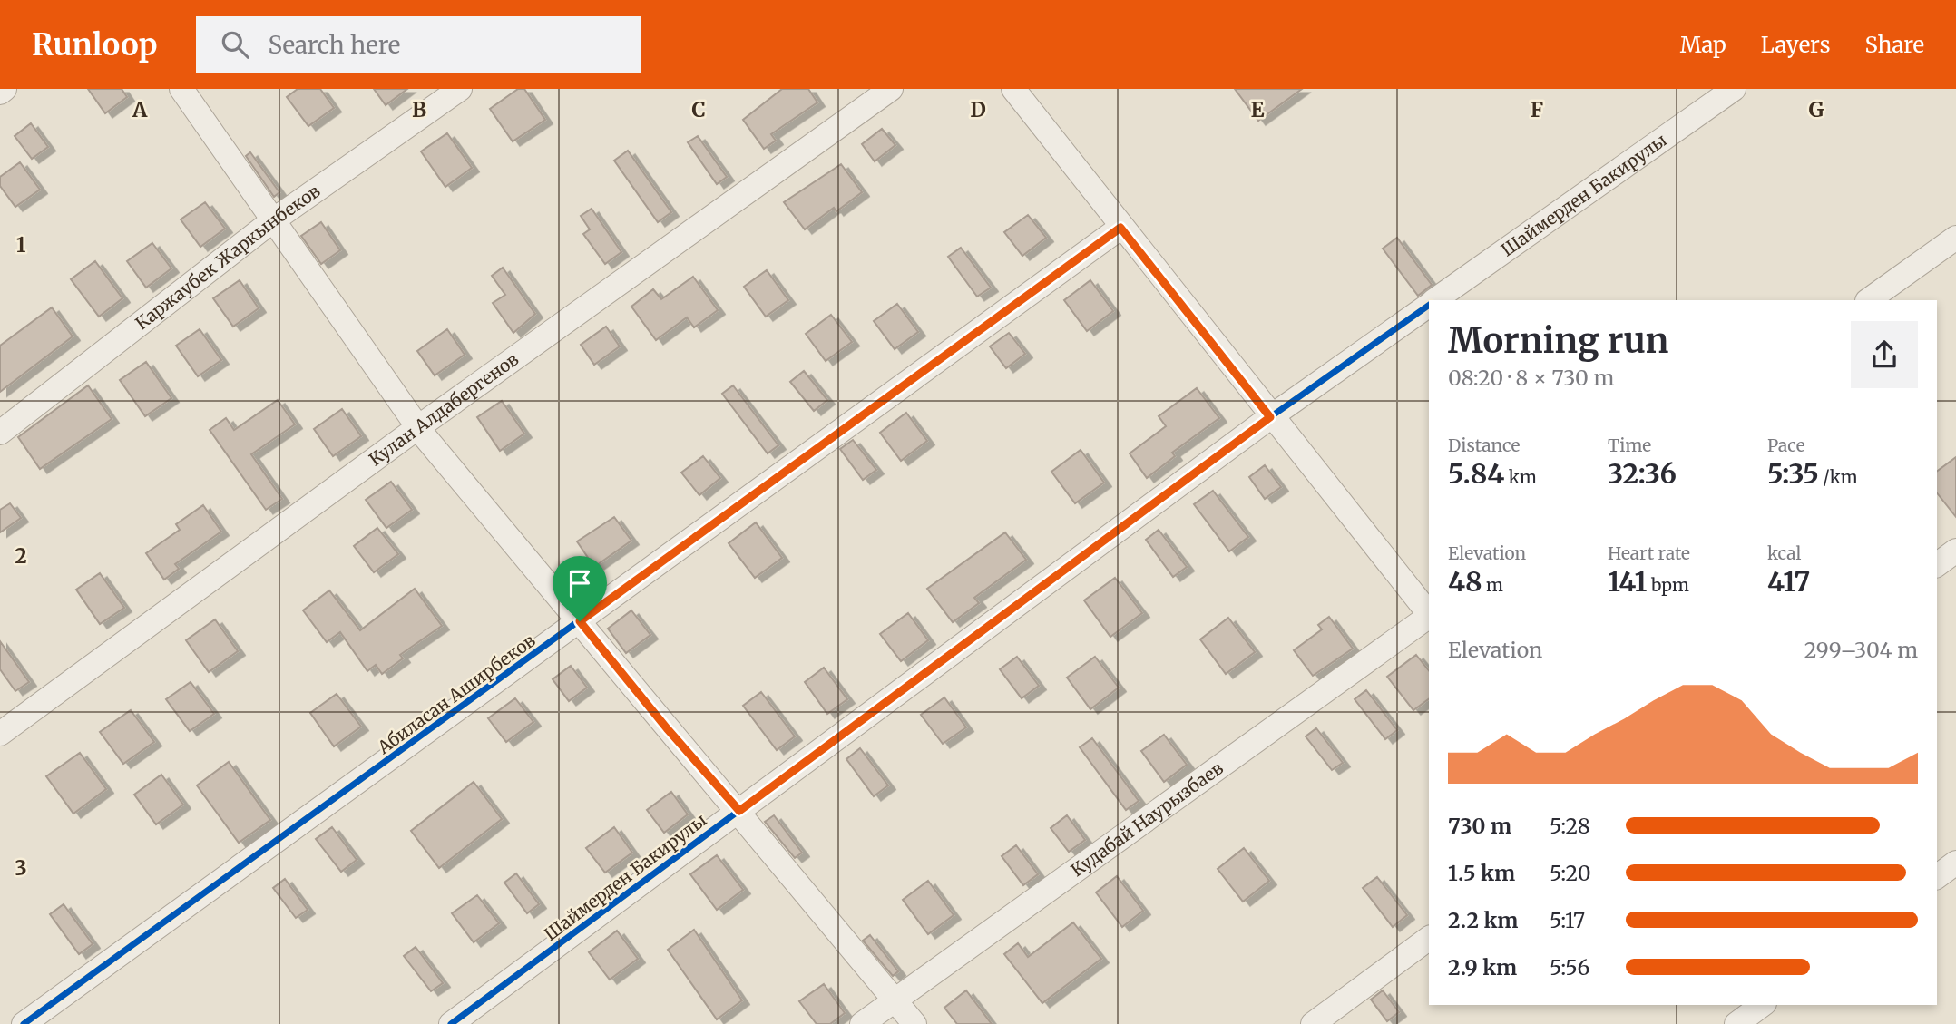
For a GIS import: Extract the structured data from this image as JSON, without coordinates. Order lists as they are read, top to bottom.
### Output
{
  "streets": {
    "street": [
      "Шаймерден Бакирулы",
      "Каржаубек Жаркынбеков",
      "Кулан Алдабергенов",
      "Абиласан Аширбеков",
      "Кудабай Наурызбаев"
    ]
  },
  "page": {
    "header": "Runloop",
    "search": "Search here",
    "nav": ["Map", "Layers", "Share"],
    "heading": ["Morning run", "08:20 · 8 × 730 m"],
    "stats": [
      ["Distance", "5.84 km"],
      ["Time", "32:36"],
      ["Pace", "5:35 /km"],
      ["Elevation", "48 m"],
      ["Heart rate", "141 bpm"],
      ["kcal", "417"]
    ],
    "chart": ["Elevation", "299–304 m"],
    "list": [
      {
        "name": "730 m",
        "note": "5:28"
      },
      {
        "name": "1.5 km",
        "note": "5:20"
      },
      {
        "name": "2.2 km",
        "note": "5:17"
      },
      {
        "name": "2.9 km",
        "note": "5:56"
      }
    ]
  },
  "grid": {
    "columns": [
      "A",
      "B",
      "C",
      "D",
      "E",
      "F",
      "G"
    ],
    "rows": ["1", "2", "3"]
  }
}
